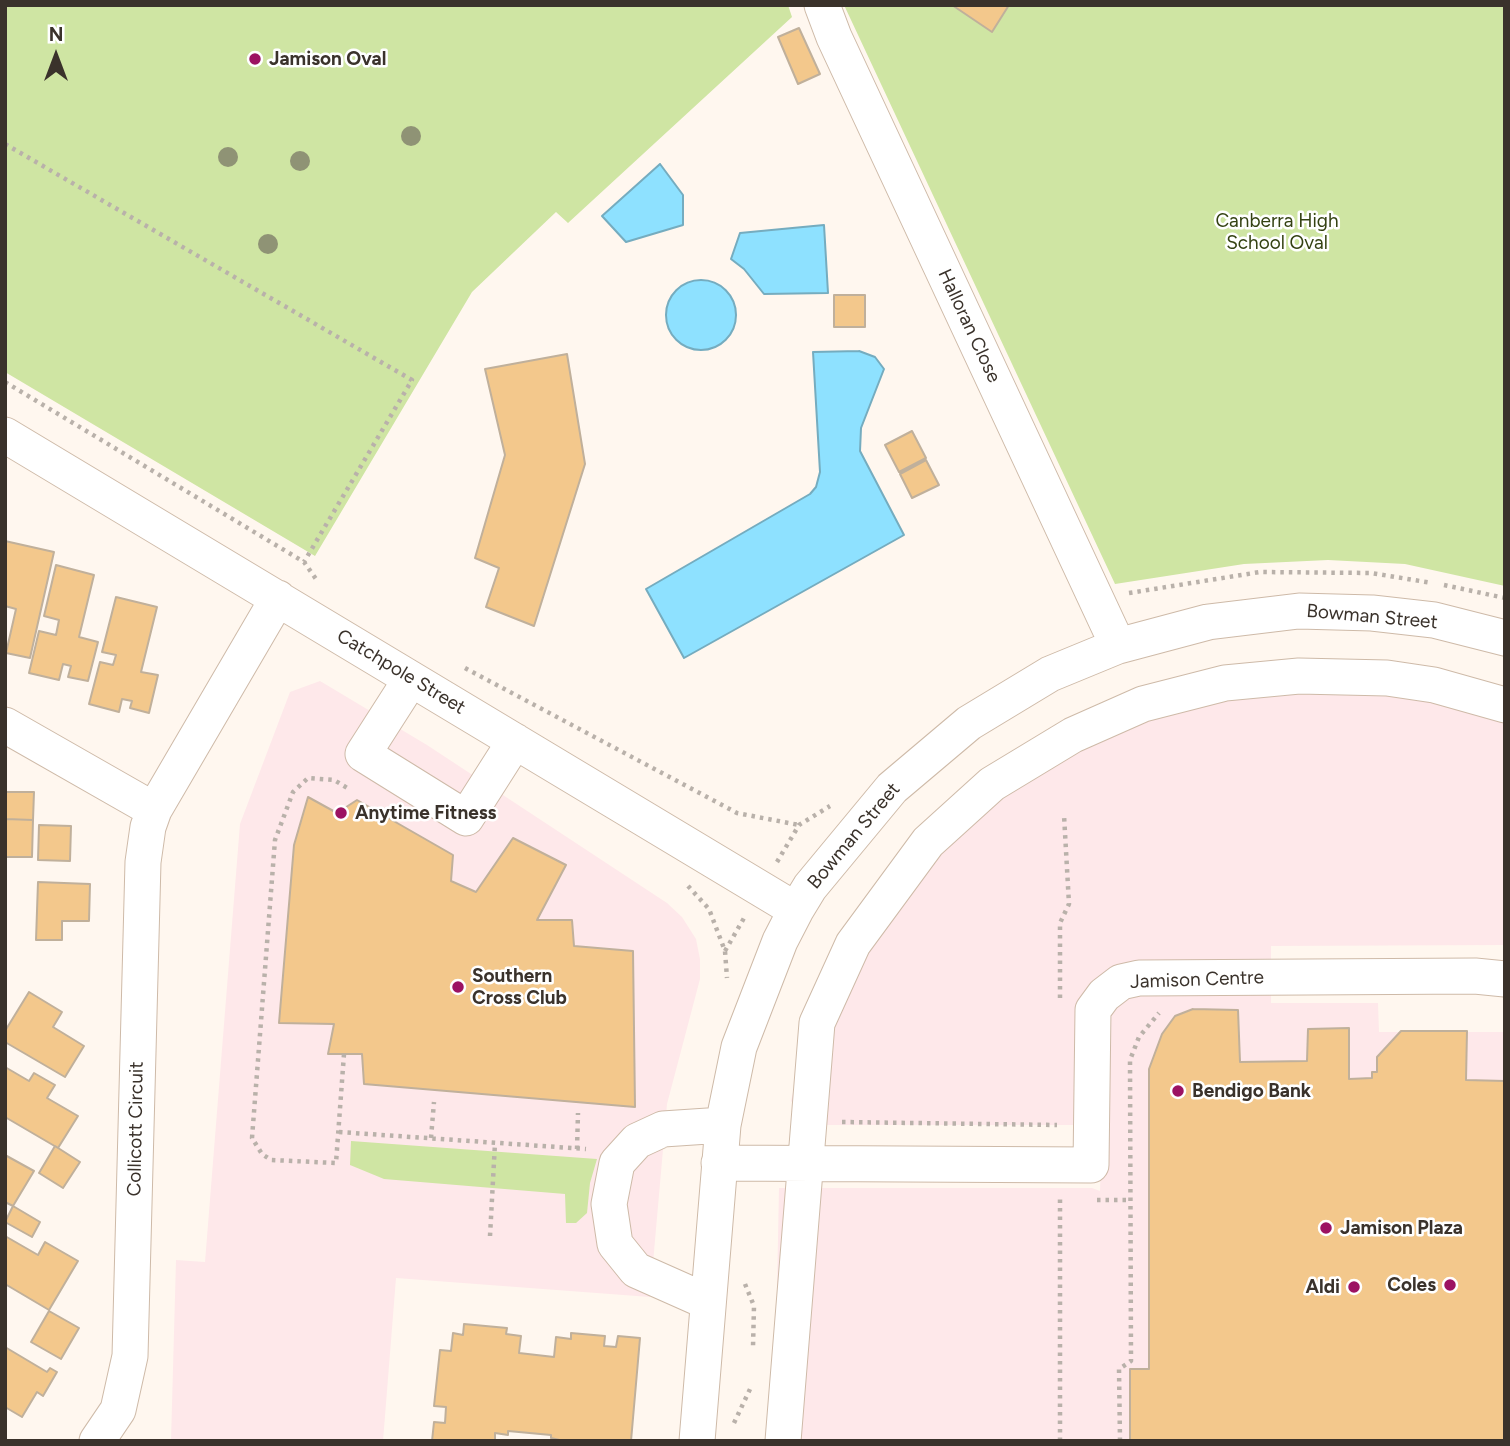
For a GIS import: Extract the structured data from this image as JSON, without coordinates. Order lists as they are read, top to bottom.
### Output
{
  "streets": {
    "street": [
      "Halloran Close",
      "Bowman Street",
      "Catchpole Street",
      "Jamison Centre",
      "Collicott Circuit"
    ]
  },
  "crossings": [
    ["Halloran Close", "Bowman Street"],
    ["Bowman Street", "Catchpole Street"],
    ["Bowman Street", "Jamison Centre"],
    ["Catchpole Street", "Collicott Circuit"]
  ],
  "parks": ["Canberra High School Oval"],
  "places": [
    "Jamison Oval",
    "Anytime Fitness",
    "Southern Cross Club",
    "Bendigo Bank",
    "Jamison Plaza",
    "Coles",
    "Aldi"
  ],
  "north": "top"
}
